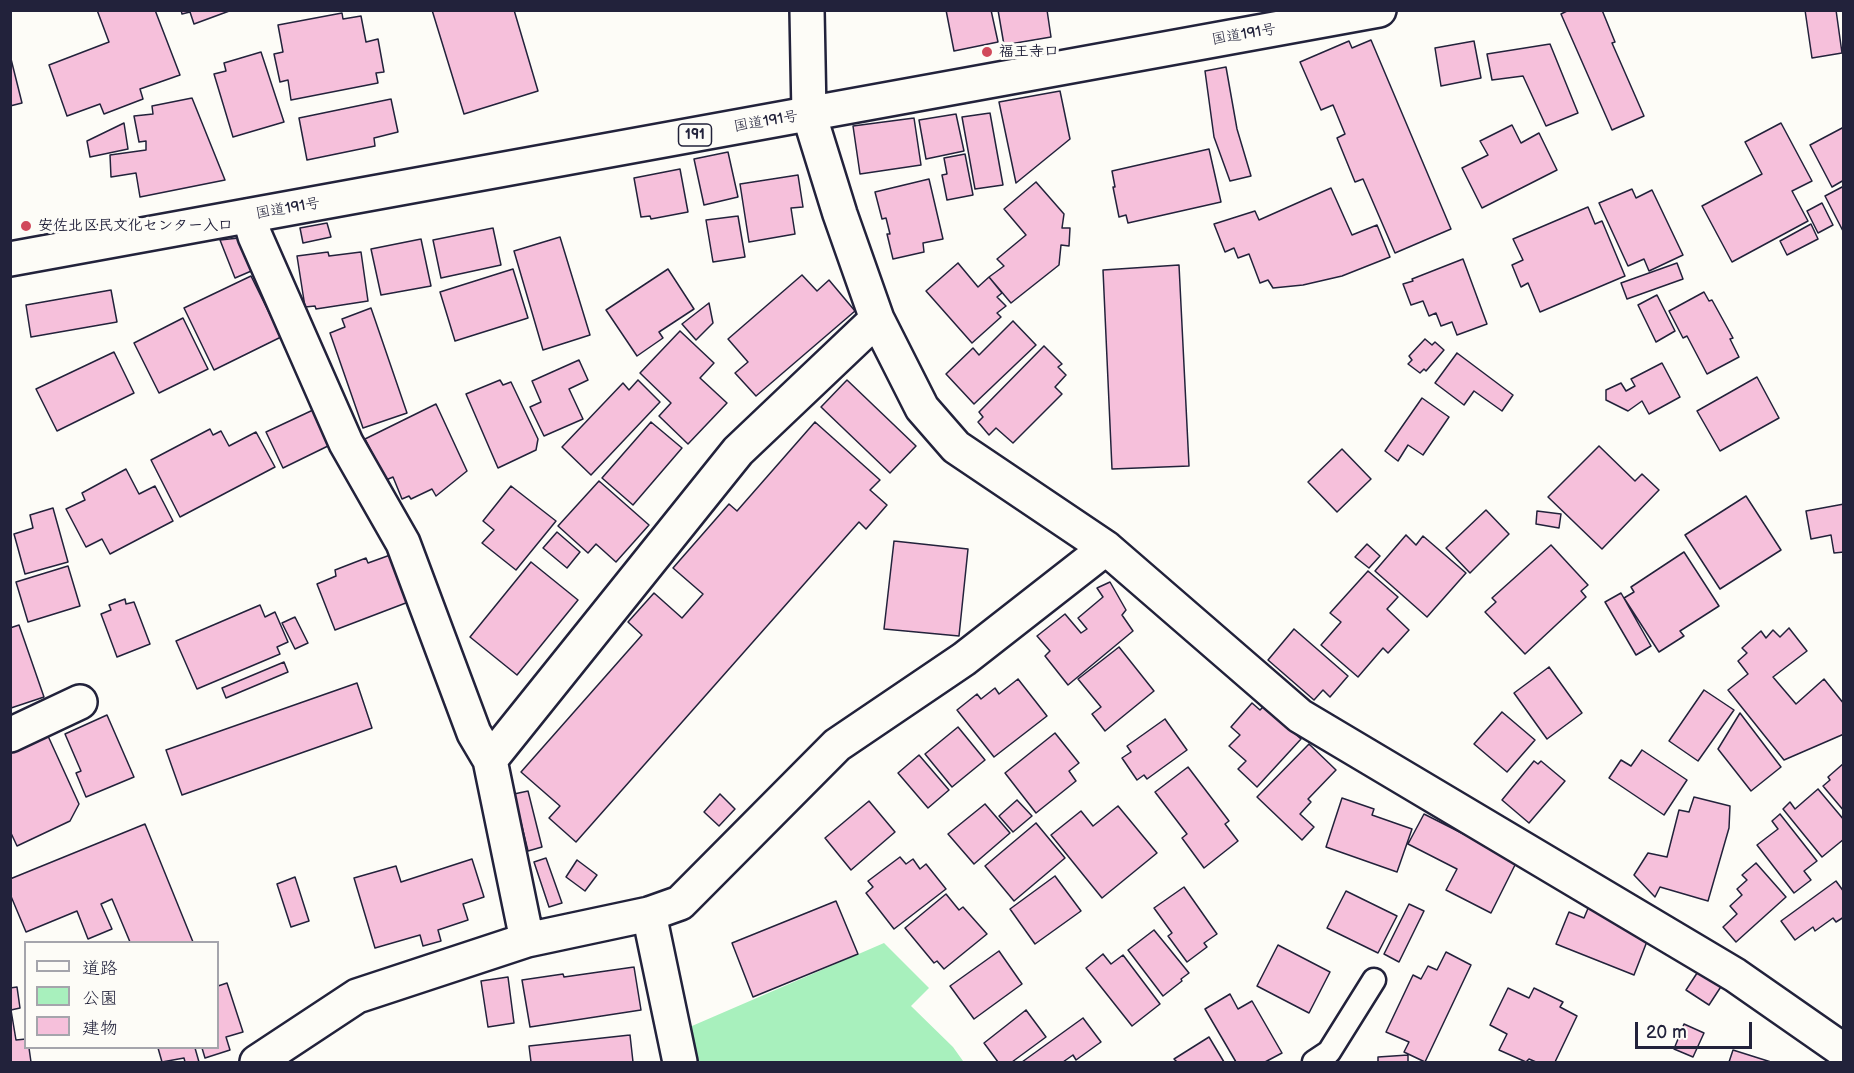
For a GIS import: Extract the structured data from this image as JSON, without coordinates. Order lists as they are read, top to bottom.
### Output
{
  "streets": {
    "main road": ["国道191号", "191"]
  },
  "places": ["福王寺口", "安佐北区民文化センター入口"],
  "legend": ["道路", "公園", "建物"],
  "scale_bar": "20 m"
}
